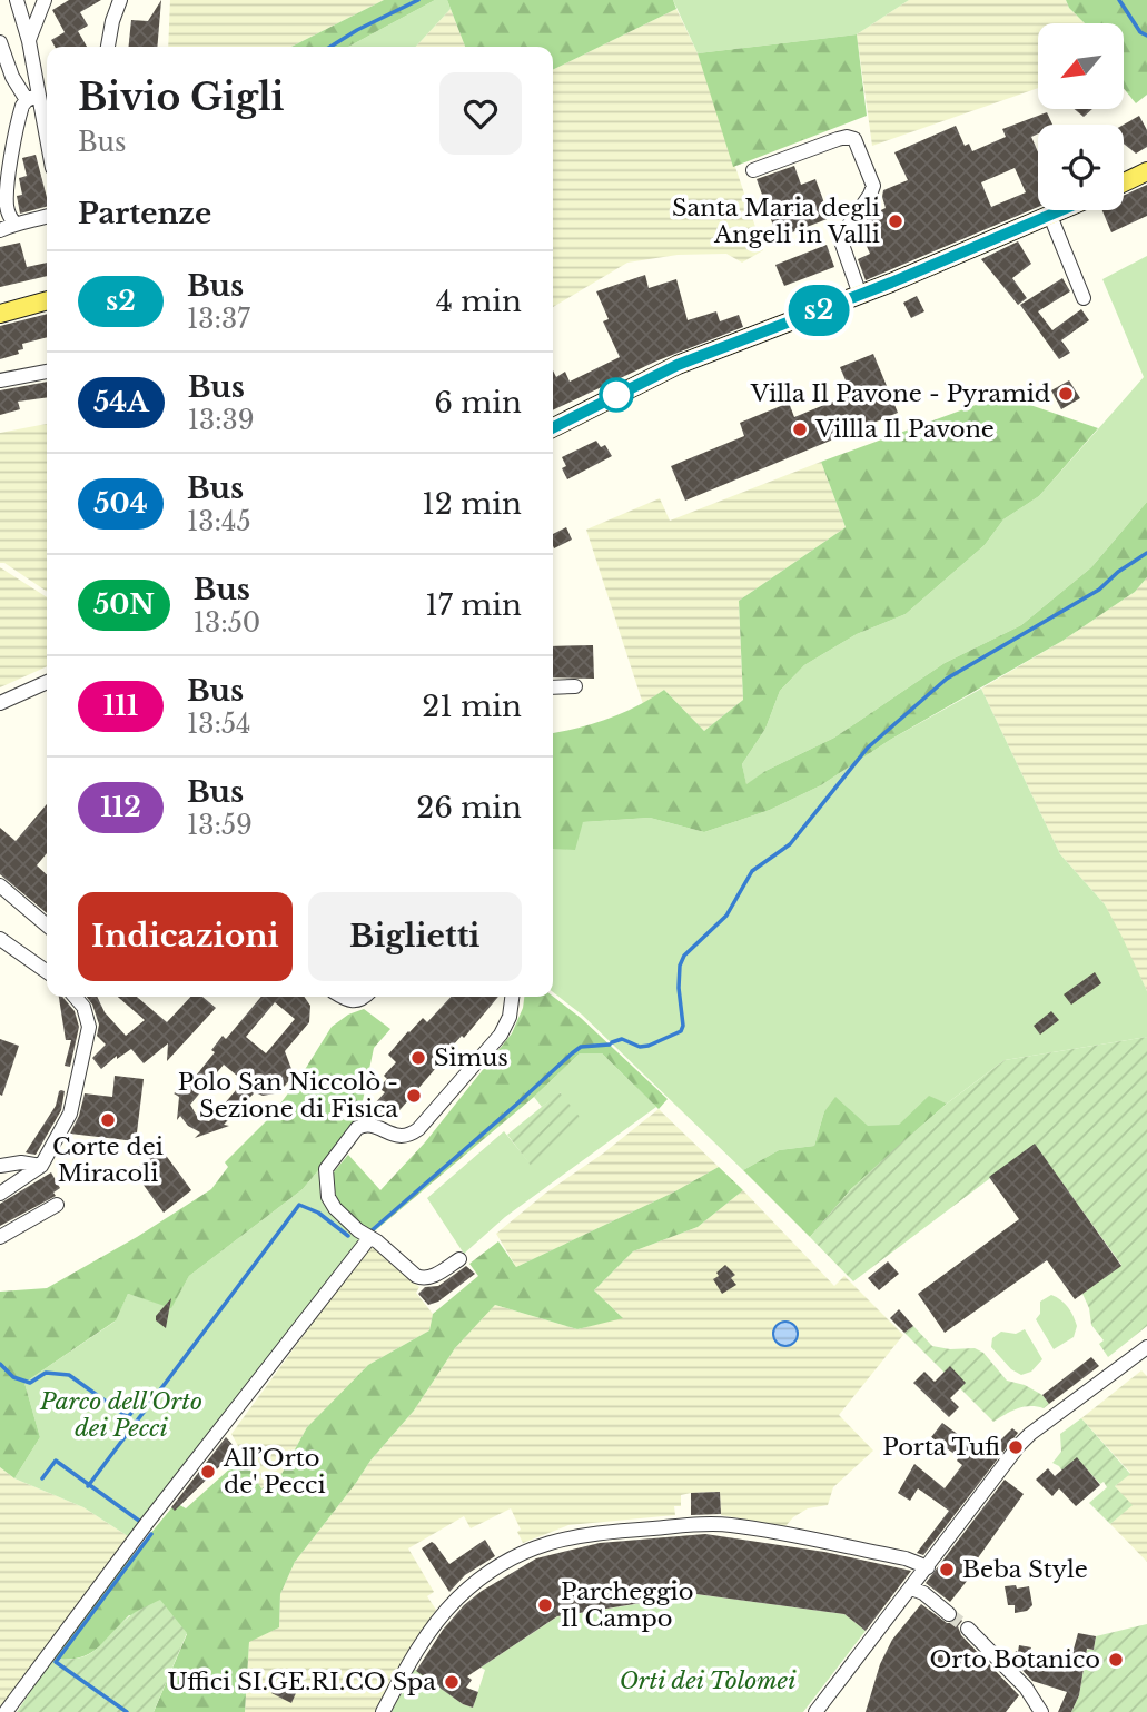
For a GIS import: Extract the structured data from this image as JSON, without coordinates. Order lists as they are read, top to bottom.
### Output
{
  "parks": ["Parco dell'Orto dei Pecci", "Orti dei Tolomei"],
  "places": [
    "Santa Maria degli Angeli in Valli",
    "Villa Il Pavone - Pyramid",
    "Villla Il Pavone",
    "Simus",
    "Polo San Niccolò - Sezione di Fisica",
    "Corte dei Miracoli",
    "Porta Tufi",
    "All’Orto de' Pecci",
    "Beba Style",
    "Parcheggio Il Campo",
    "Orto Botanico",
    "Uffici SI.GE.RI.CO Spa"
  ],
  "lines": ["bus line s2"],
  "north": "bottom left",
  "page": {
    "on_map": "s2",
    "heading": [
      ["Bivio Gigli", "Bus"],
      "Partenze"
    ],
    "list": [
      {
        "mark": "s2",
        "name": "Bus",
        "note": "13:37",
        "value": "4 min"
      },
      {
        "mark": "54A",
        "name": "Bus",
        "note": "13:39",
        "value": "6 min"
      },
      {
        "mark": "504",
        "name": "Bus",
        "note": "13:45",
        "value": "12 min"
      },
      {
        "mark": "50N",
        "name": "Bus",
        "note": "13:50",
        "value": "17 min"
      },
      {
        "mark": "111",
        "name": "Bus",
        "note": "13:54",
        "value": "21 min"
      },
      {
        "mark": "112",
        "name": "Bus",
        "note": "13:59",
        "value": "26 min"
      }
    ],
    "buttons": ["Indicazioni", "Biglietti"]
  }
}
